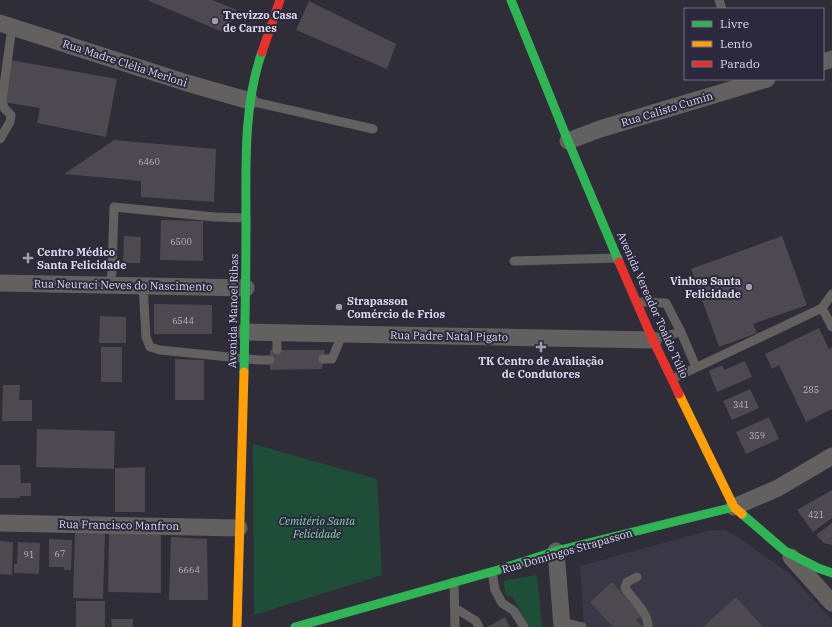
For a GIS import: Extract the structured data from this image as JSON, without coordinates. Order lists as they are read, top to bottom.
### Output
{
  "streets": {
    "main road": ["Avenida Vereador Toaldo Túlio", "Avenida Manoel Ribas", "Rua Domingos Strapasson"],
    "street": [
      "Rua Madre Clélia Merloni",
      "Rua Calisto Cumin",
      "Rua Neuraci Neves do Nascimento",
      "Rua Padre Natal Pigato",
      "Rua Francisco Manfron"
    ]
  },
  "crossings": [
    ["Rua Madre Clélia Merloni", "Avenida Manoel Ribas"],
    ["Rua Calisto Cumin", "Avenida Vereador Toaldo Túlio"],
    ["Rua Neuraci Neves do Nascimento", "Avenida Manoel Ribas"],
    ["Avenida Vereador Toaldo Túlio", "Rua Padre Natal Pigato"],
    ["Avenida Vereador Toaldo Túlio", "Rua Domingos Strapasson"],
    ["Avenida Manoel Ribas", "Rua Padre Natal Pigato"],
    ["Avenida Manoel Ribas", "Rua Francisco Manfron"]
  ],
  "parks": ["Cemitério Santa Felicidade"],
  "places": {
    "other": ["Trevizzo Casa de Carnes", "Vinhos Santa Felicidade", "Strapasson Comércio de Frios"],
    "health": ["Centro Médico Santa Felicidade", "TK Centro de Avaliação de Condutores"]
  },
  "house_numbers": [
    "6460",
    "6500",
    "6544",
    "285",
    "341",
    "359",
    "421",
    "67",
    "91",
    "6664"
  ],
  "legend": ["Livre", "Lento", "Parado"]
}
